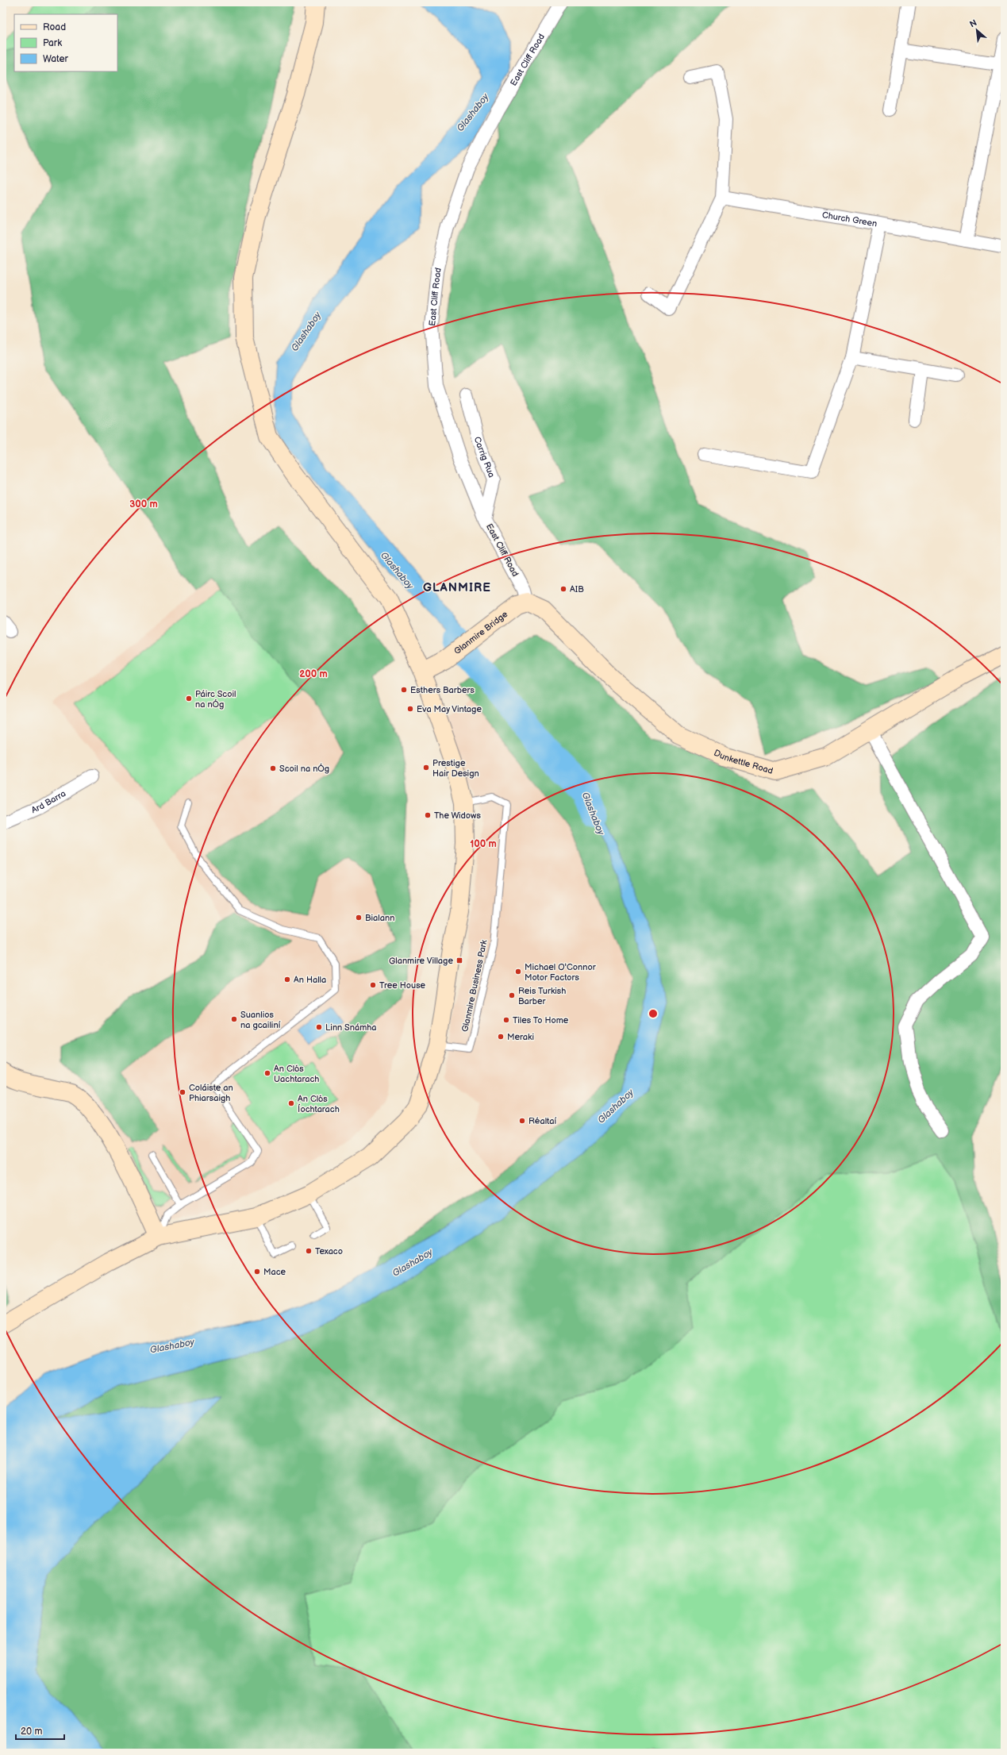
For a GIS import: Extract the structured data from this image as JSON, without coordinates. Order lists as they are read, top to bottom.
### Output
{
  "streets": {
    "main road": ["Glanmire Bridge", "Dunkettle Road"],
    "street": [
      "East Cliff Road",
      "Church Green",
      "Carrig Rua",
      "Ard Barra"
    ],
    "lane": ["Glanmire Business Park"]
  },
  "crossings": [
    ["East Cliff Road", "Carrig Rua"],
    ["East Cliff Road", "Glanmire Bridge"],
    ["East Cliff Road", "Dunkettle Road"],
    ["Glanmire Bridge", "Dunkettle Road"]
  ],
  "districts": ["GLANMIRE"],
  "water": ["Glashaboy"],
  "places": {
    "other": [
      "AIB",
      "Esthers Barbers",
      "Páirc Scoil na nÓg",
      "Eva May Vintage",
      "Prestige Hair Design",
      "Scoil na nÓg",
      "The Widows",
      "Bialann",
      "Michael O'Connor Motor Factors",
      "An Halla",
      "Tree House",
      "Reis Turkish Barber",
      "Suanlios na gcailiní",
      "Tiles To Home",
      "Linn Snámha",
      "Meraki",
      "An Clós Uachtarach",
      "Coláiste an Phiarsaigh",
      "An Clós Íochtarach",
      "Réaltaí",
      "Texaco",
      "Mace"
    ],
    "transit": ["Glanmire Village"]
  },
  "legend": ["Road", "Park", "Water"],
  "scale_bar": "20 m",
  "north": "top left",
  "rings": ["300 m", "200 m", "100 m"]
}
